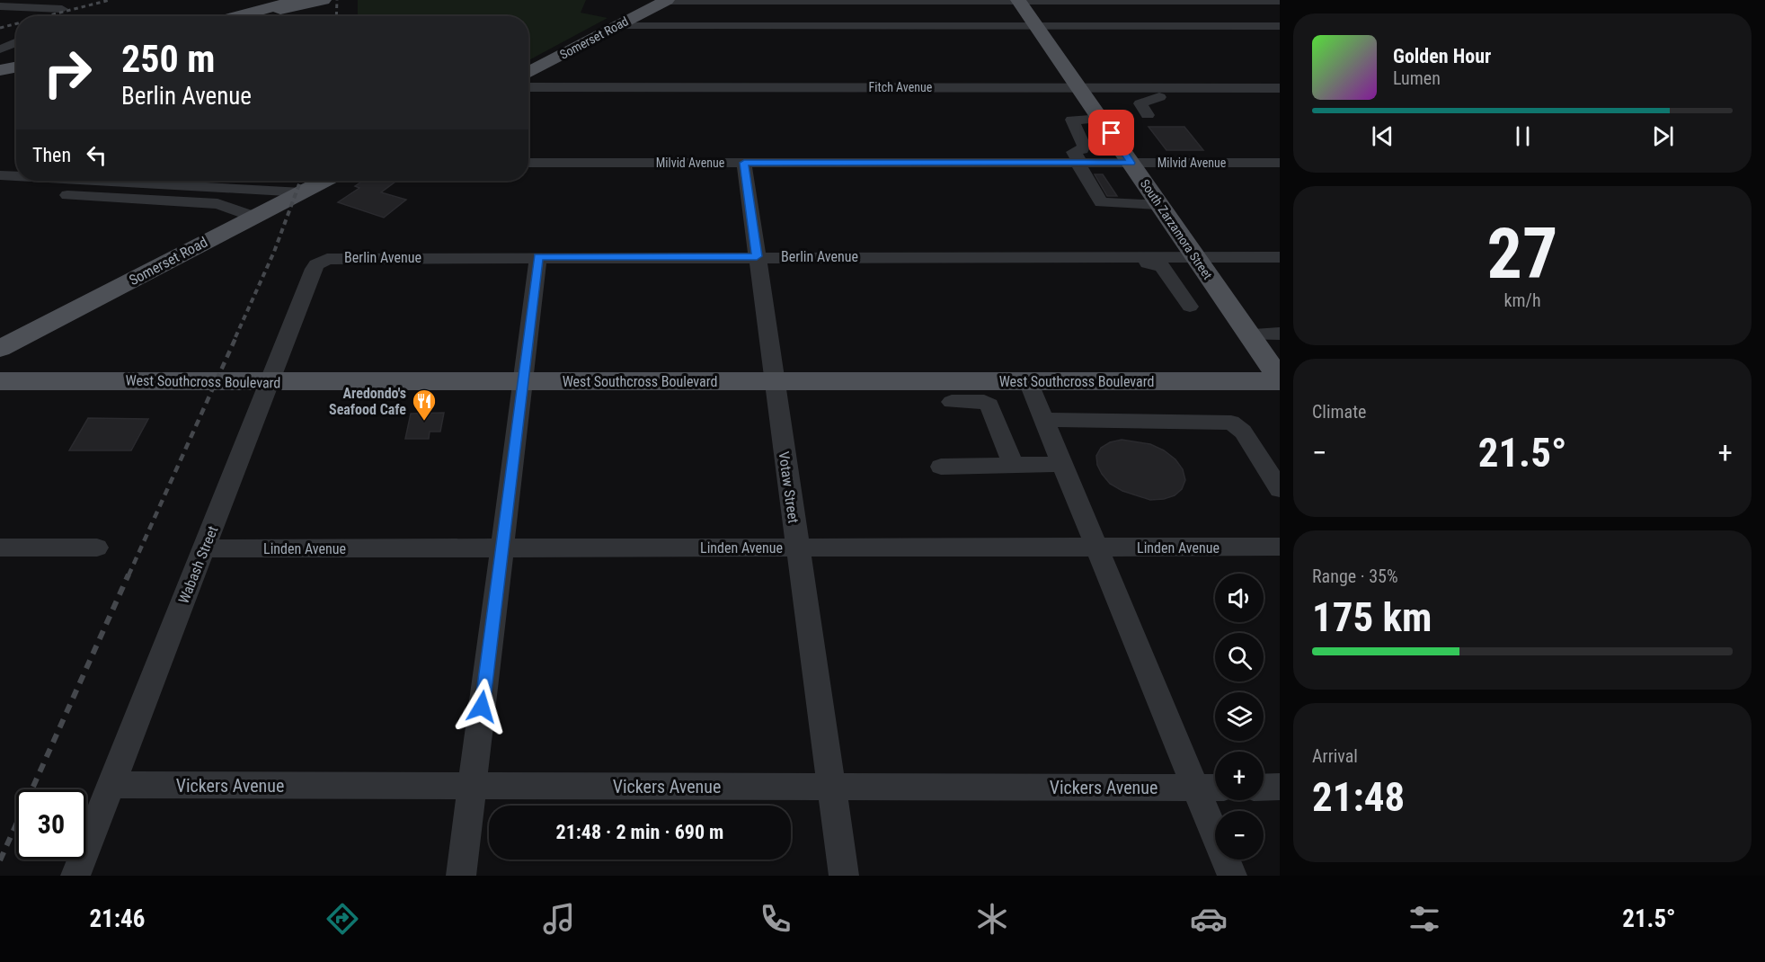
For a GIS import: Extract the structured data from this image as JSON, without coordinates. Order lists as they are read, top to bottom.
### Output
{
  "streets": {
    "main road": ["Somerset Road", "South Zarzamora Street", "West Southcross Boulevard"],
    "street": [
      "Fitch Avenue",
      "Milvid Avenue",
      "Berlin Avenue",
      "Votaw Street",
      "Linden Avenue",
      "Wabash Street",
      "Vickers Avenue"
    ]
  },
  "crossings": [
    ["Fitch Avenue", "South Zarzamora Street"],
    ["Milvid Avenue", "South Zarzamora Street"],
    ["Milvid Avenue", "Votaw Street"],
    ["South Zarzamora Street", "Berlin Avenue"],
    ["South Zarzamora Street", "West Southcross Boulevard"],
    ["Berlin Avenue", "Votaw Street"],
    ["Berlin Avenue", "Wabash Street"],
    ["West Southcross Boulevard", "Votaw Street"],
    ["West Southcross Boulevard", "Wabash Street"],
    ["Votaw Street", "Linden Avenue"],
    ["Votaw Street", "Vickers Avenue"],
    ["Linden Avenue", "Wabash Street"],
    ["Wabash Street", "Vickers Avenue"]
  ],
  "places": {
    "restaurant": ["Aredondo's Seafood Cafe"]
  },
  "page": {
    "turn": ["250 m", "Berlin Avenue"],
    "song": ["Golden Hour", "Lumen"],
    "then": "Then",
    "tile": [
      ["27", "km/h"],
      "Climate",
      ["Range · 35%", "175 km"],
      ["Arrival", "21:48"]
    ],
    "heat": ["−", "21.5°", "+"],
    "map_buttons": ["+", "−"],
    "limit": "30",
    "trip": "21:48 · 2 min · 690 m",
    "tabs": ["21:46", "21.5°"]
  }
}
